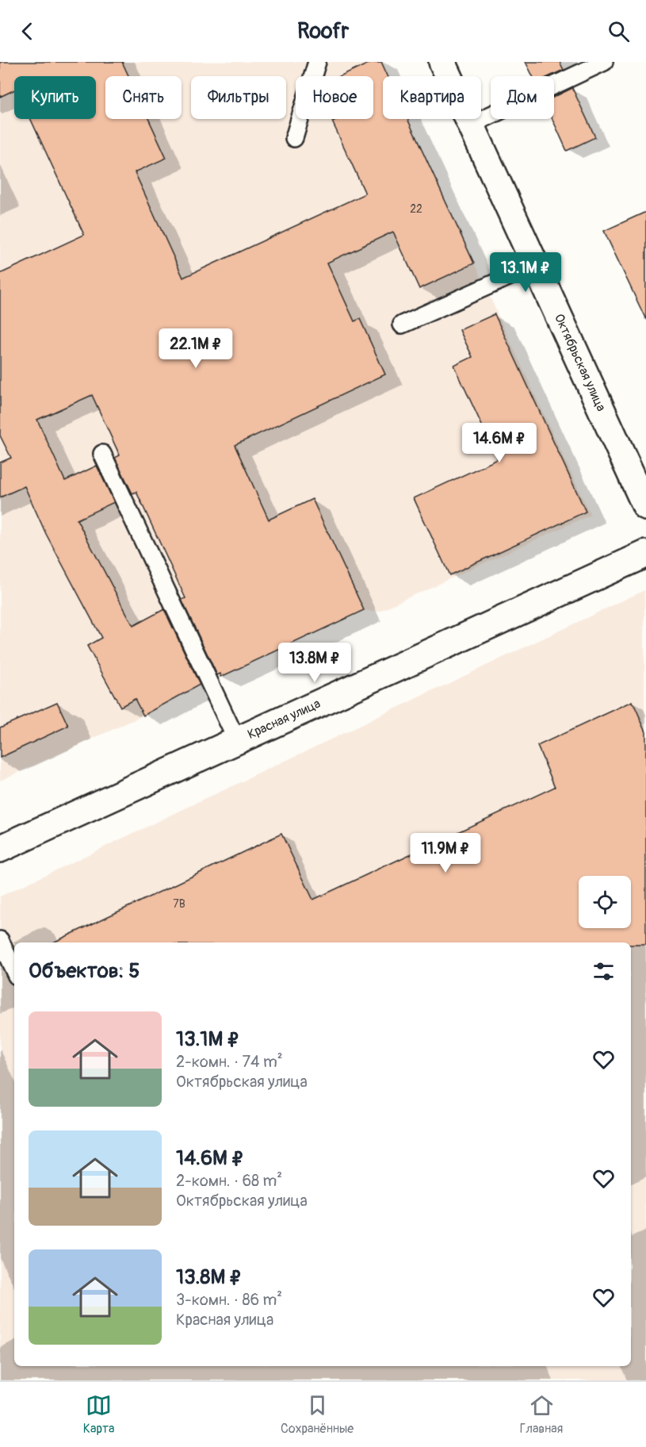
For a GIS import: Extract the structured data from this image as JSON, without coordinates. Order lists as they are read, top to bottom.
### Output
{
  "streets": {
    "street": ["Октябрьская улица", "Красная улица"]
  },
  "house_numbers": ["22", "7В"],
  "page": {
    "header": "Roofr",
    "chip": [
      "Купить",
      "Снять",
      "Фильтры",
      "Новое",
      "Квартира",
      "Дом"
    ],
    "price": [
      "13.1M ₽",
      "22.1M ₽",
      "14.6M ₽",
      "13.8M ₽",
      "11.9M ₽"
    ],
    "heading": "Объектов: 5",
    "list": [
      {
        "name": "13.1M ₽",
        "note": "2-комн. · 74 m² · Октябрьская улица"
      },
      {
        "name": "14.6M ₽",
        "note": "2-комн. · 68 m² · Октябрьская улица"
      },
      {
        "name": "13.8M ₽",
        "note": "3-комн. · 86 m² · Красная улица"
      }
    ],
    "tabs": ["Карта", "Сохранённые", "Главная"]
  }
}
